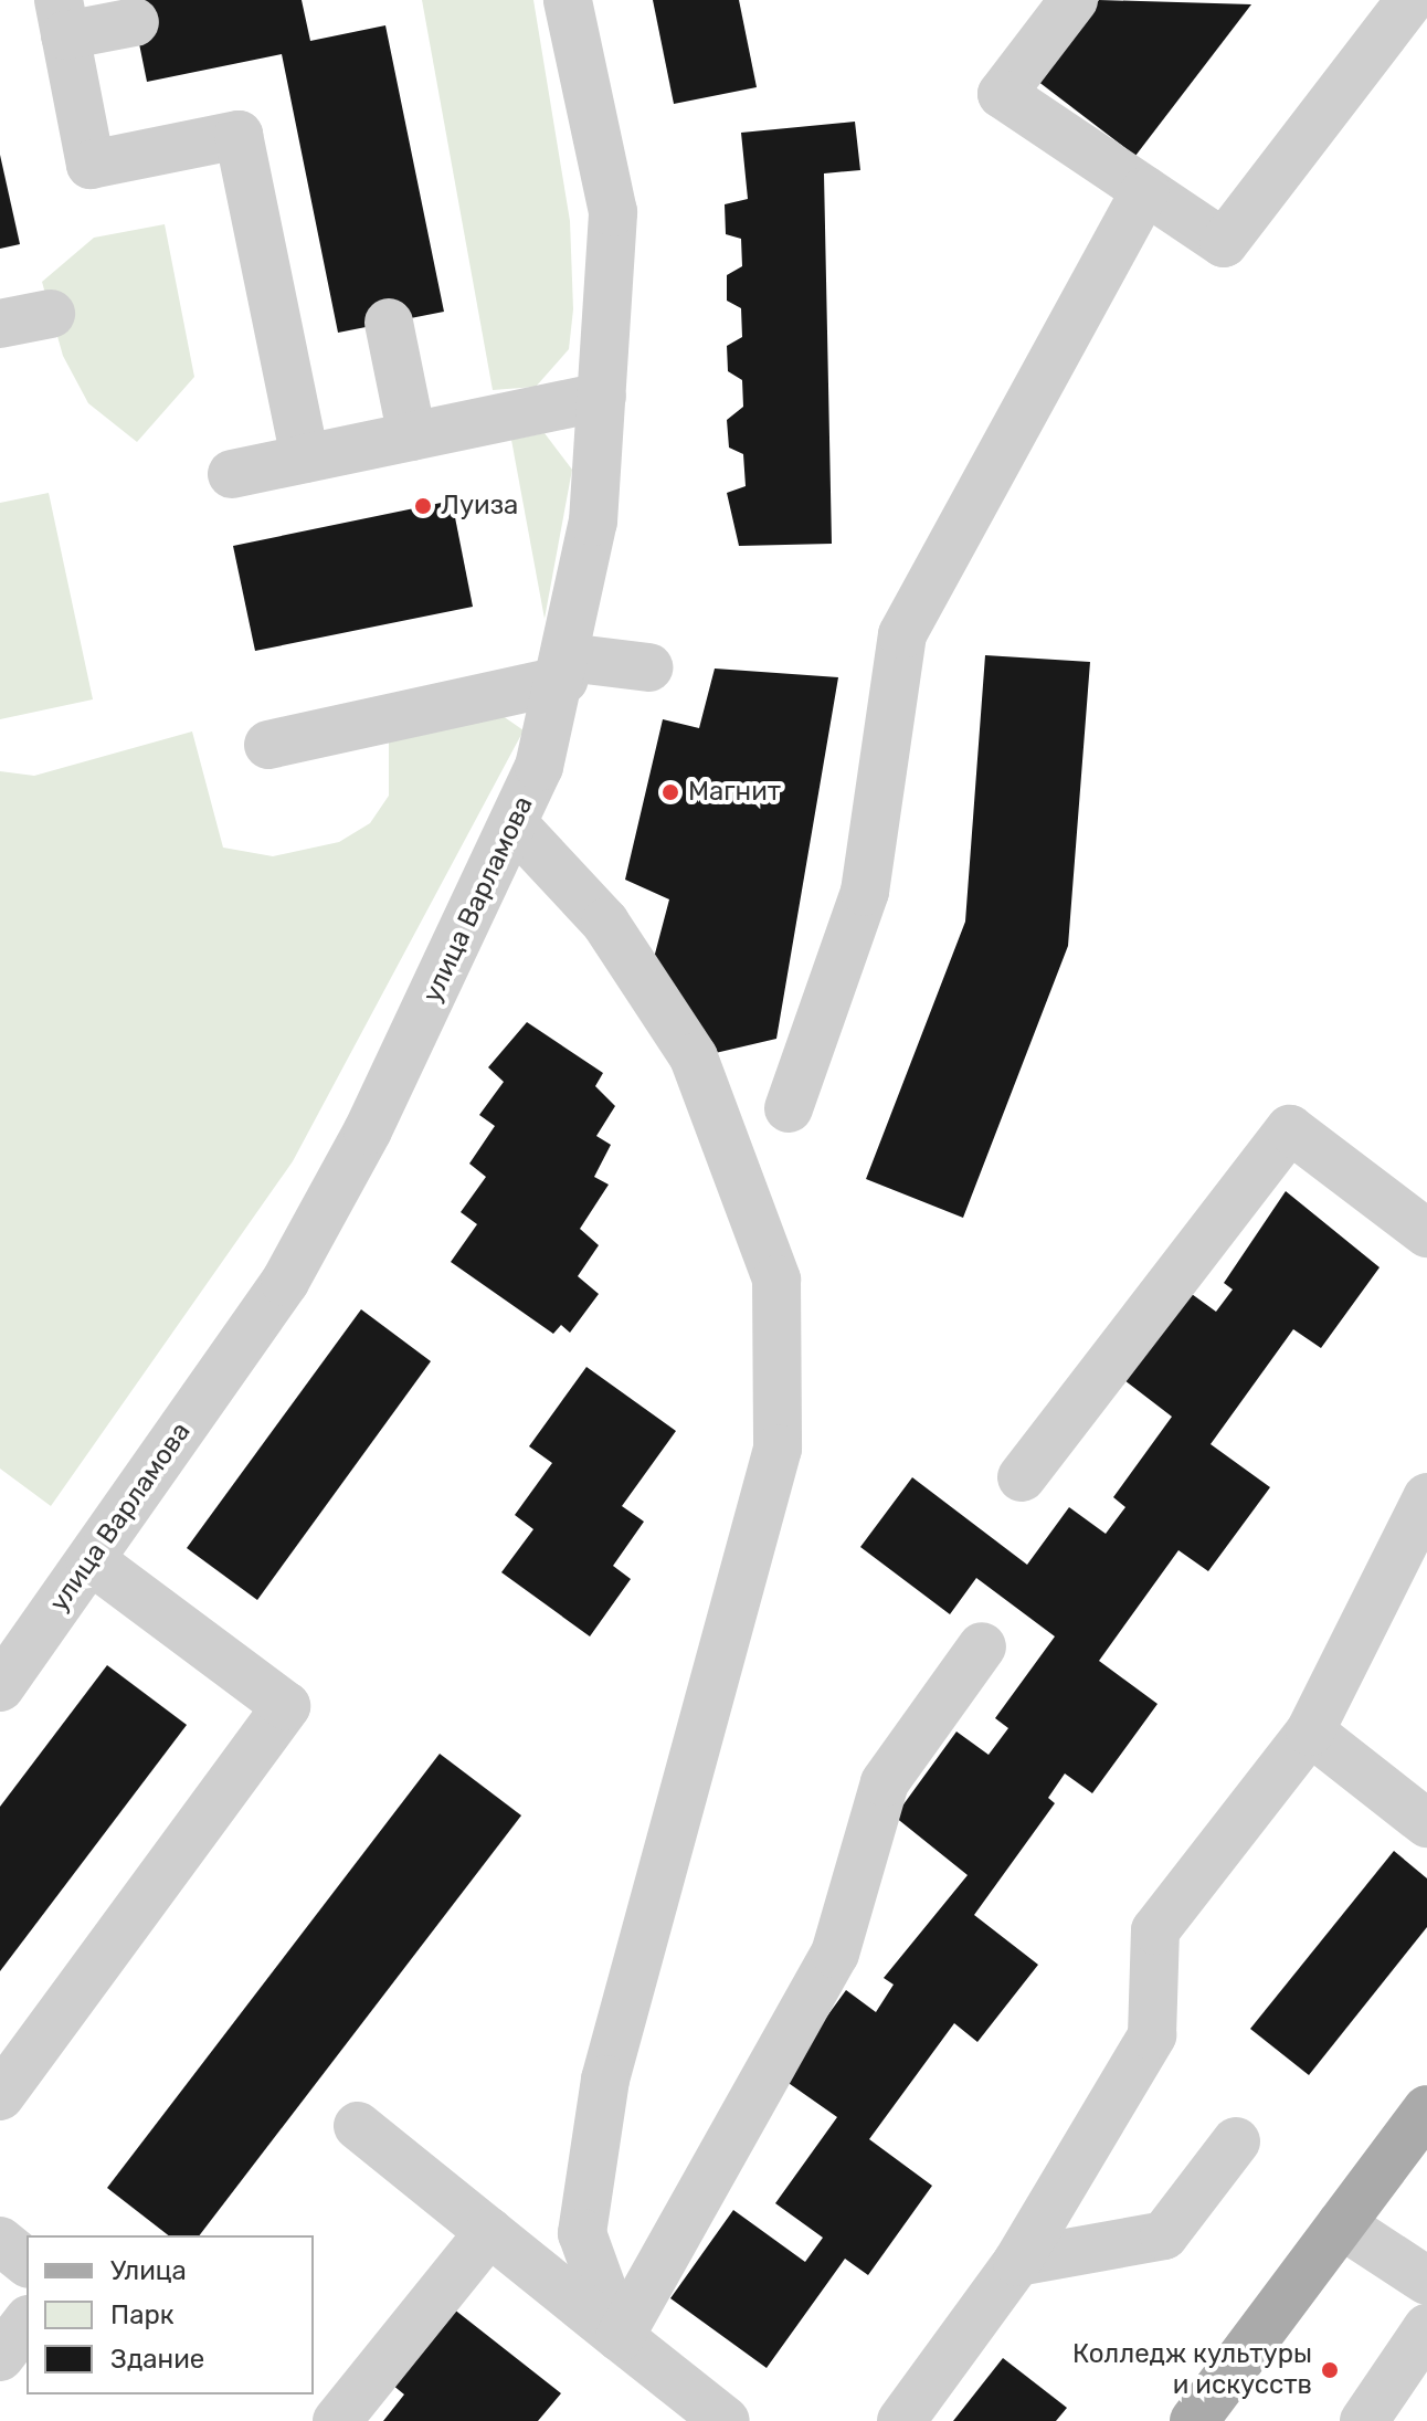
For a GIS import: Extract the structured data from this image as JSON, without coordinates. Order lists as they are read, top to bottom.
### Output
{
  "streets": {
    "street": ["улица Варламова"]
  },
  "places": ["Луиза", "Магнит", "Колледж культуры и искусств"],
  "legend": ["Улица", "Парк", "Здание"]
}
